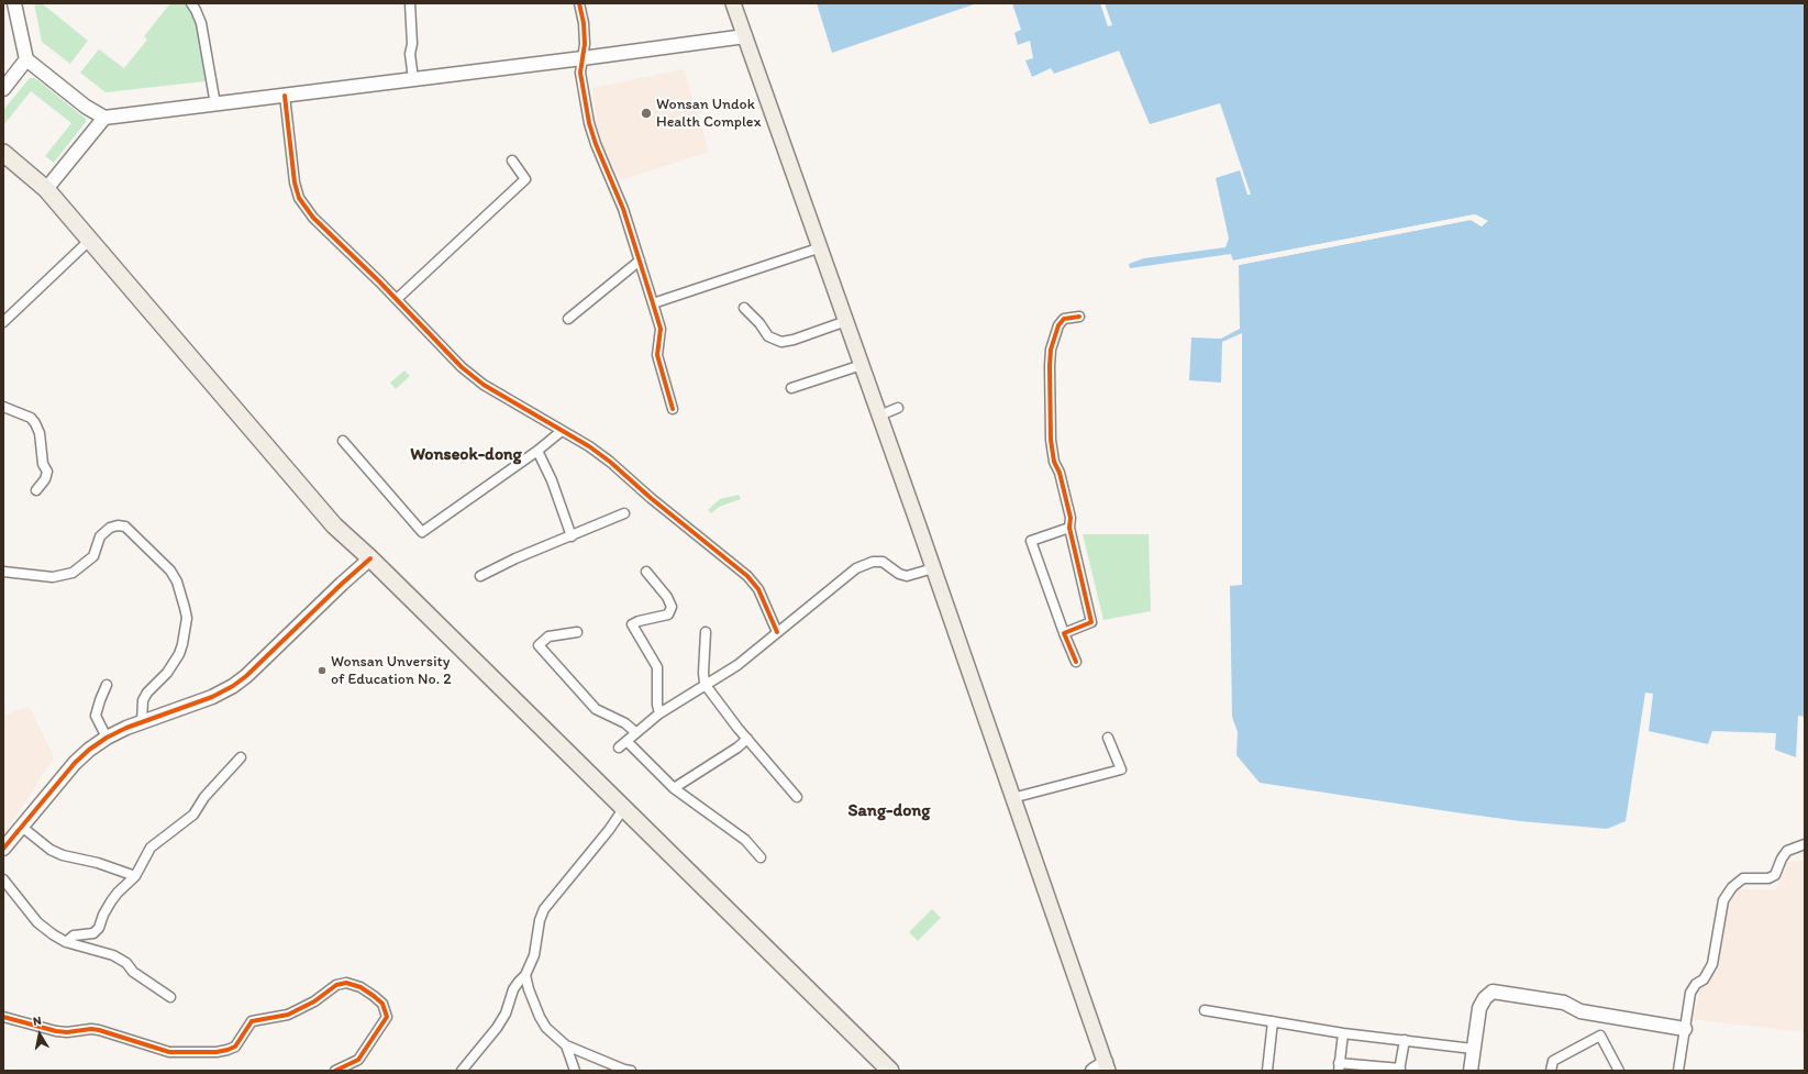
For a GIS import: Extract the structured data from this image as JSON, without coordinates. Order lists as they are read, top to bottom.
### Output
{
  "districts": ["Wonseok-dong", "Sang-dong"],
  "places": ["Wonsan Undok Health Complex", "Wonsan Unversity of Education No. 2"],
  "north": "top"
}
